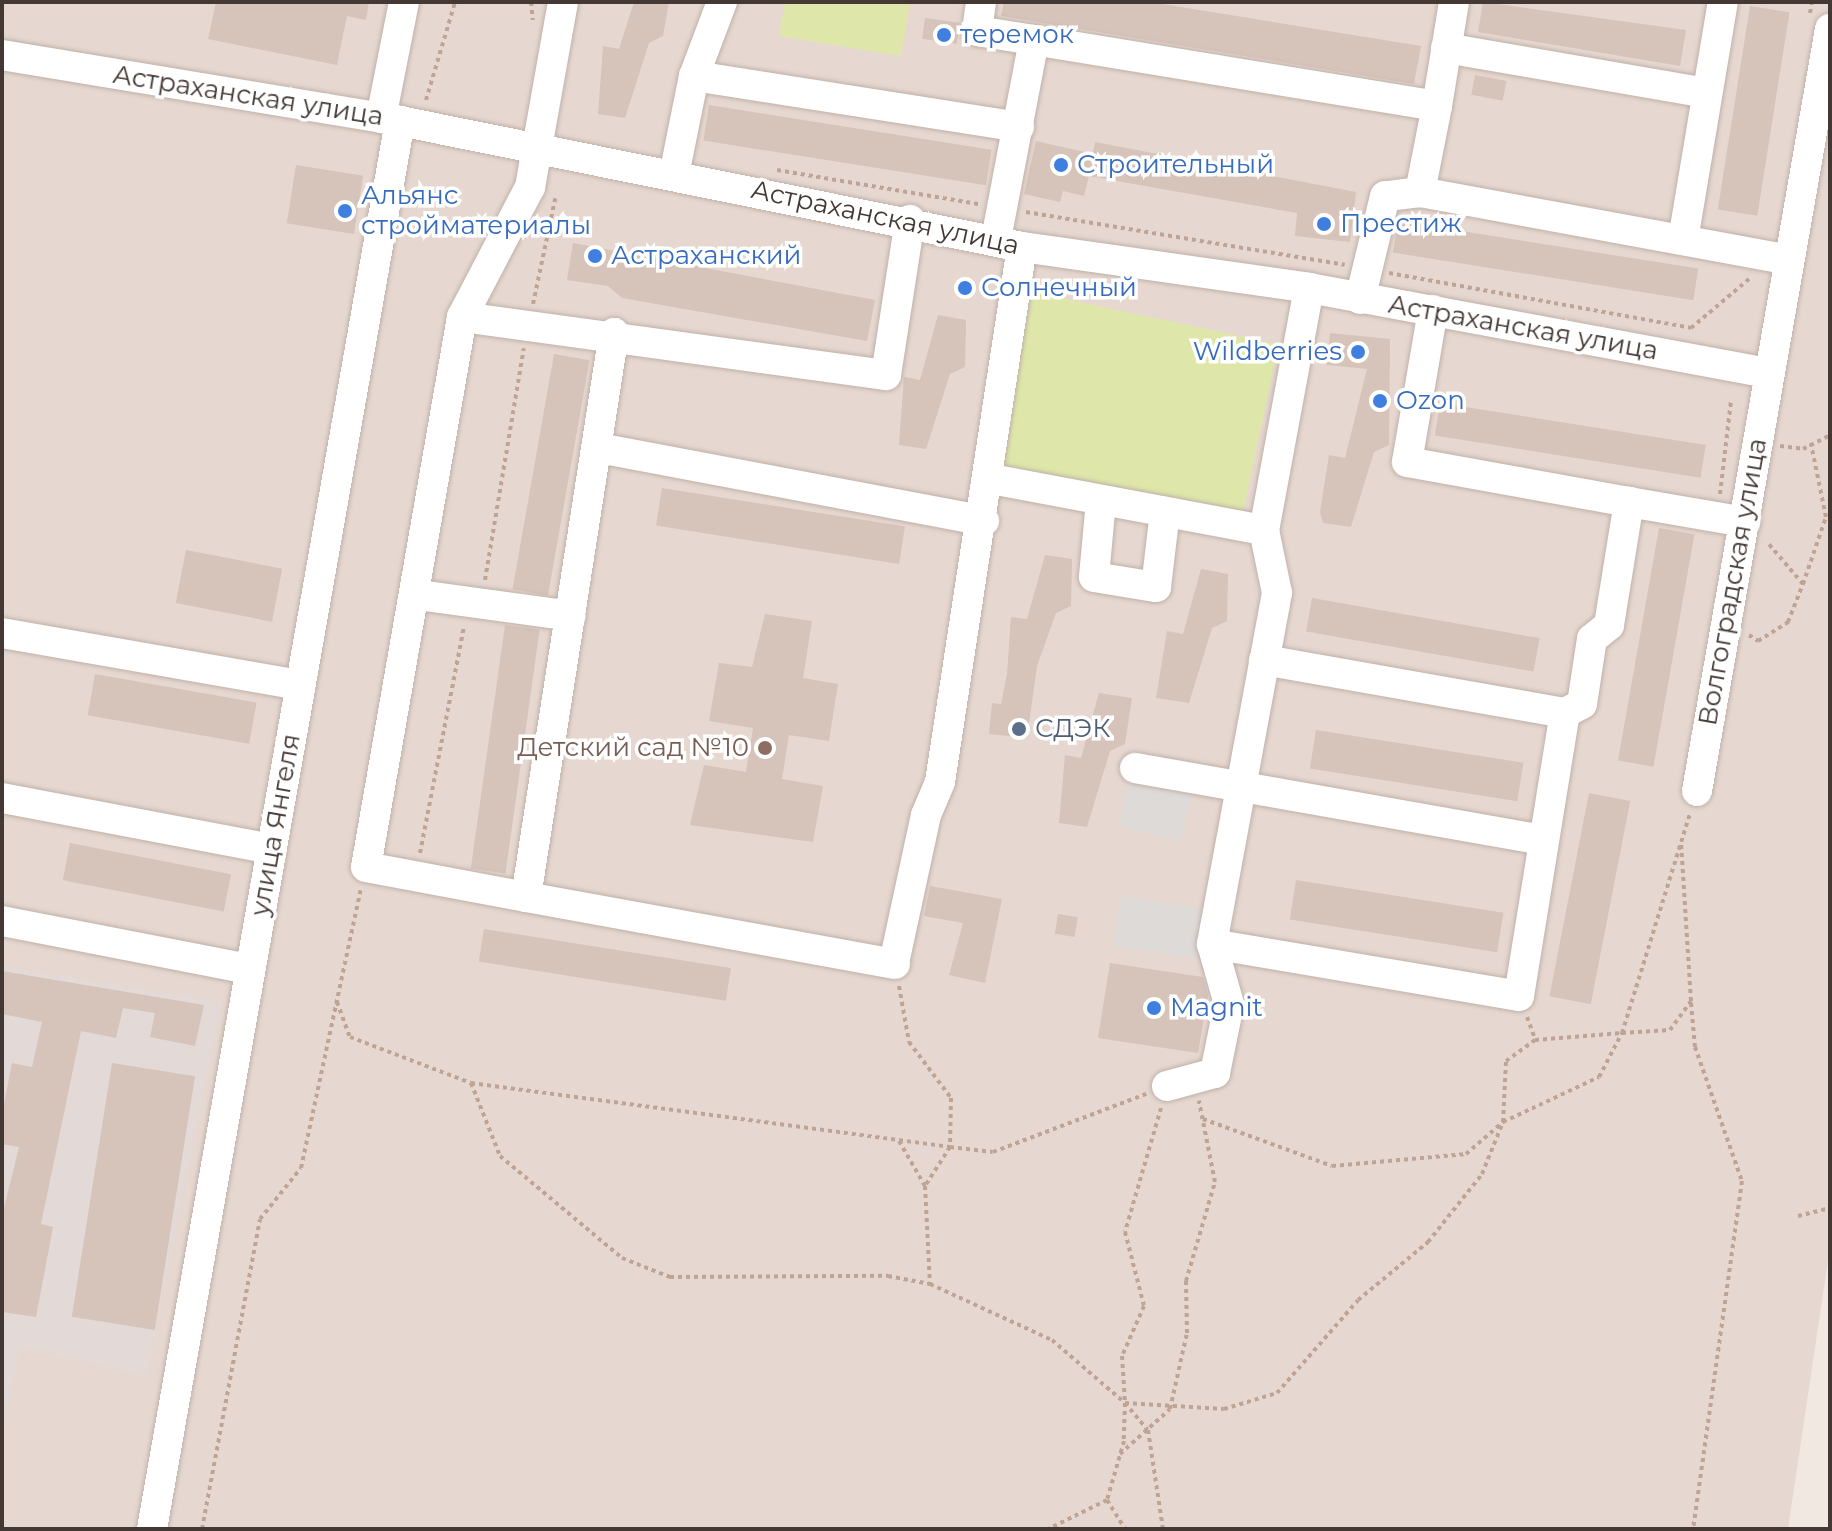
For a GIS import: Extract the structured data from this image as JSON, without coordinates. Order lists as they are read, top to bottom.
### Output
{
  "streets": {
    "street": ["Астраханская улица", "Волгоградская улица", "улица Янгеля"]
  },
  "crossings": [
    ["Астраханская улица", "Волгоградская улица"],
    ["Астраханская улица", "улица Янгеля"]
  ],
  "places": [
    "теремок",
    "Строительный",
    "Альянс стройматериалы",
    "Престиж",
    "Астраханский",
    "Солнечный",
    "Wildberries",
    "Ozon",
    "СДЭК",
    "Детский сад №10",
    "Magnit"
  ]
}
